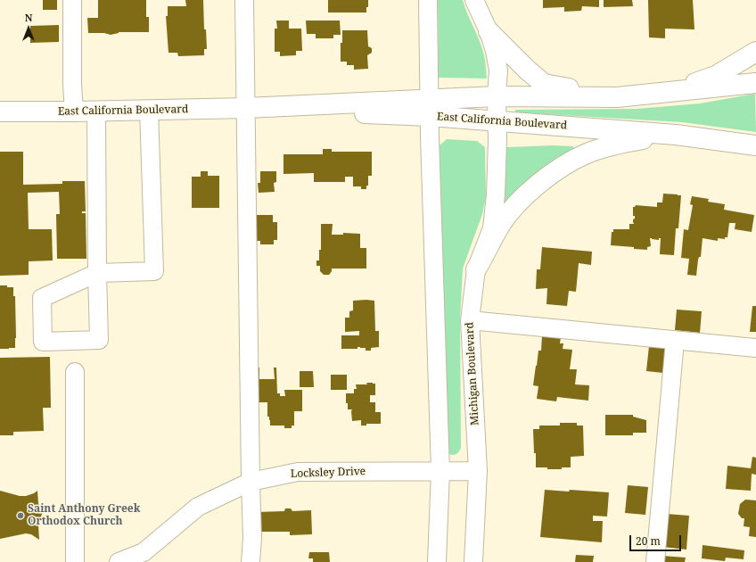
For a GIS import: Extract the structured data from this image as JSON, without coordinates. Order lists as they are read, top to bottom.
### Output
{
  "streets": {
    "main road": ["East California Boulevard"],
    "street": ["Michigan Boulevard", "Locksley Drive"]
  },
  "crossings": [
    ["East California Boulevard", "Michigan Boulevard"],
    ["Michigan Boulevard", "Locksley Drive"]
  ],
  "places": ["Saint Anthony Greek Orthodox Church"],
  "scale_bar": "20 m",
  "north": "top"
}
